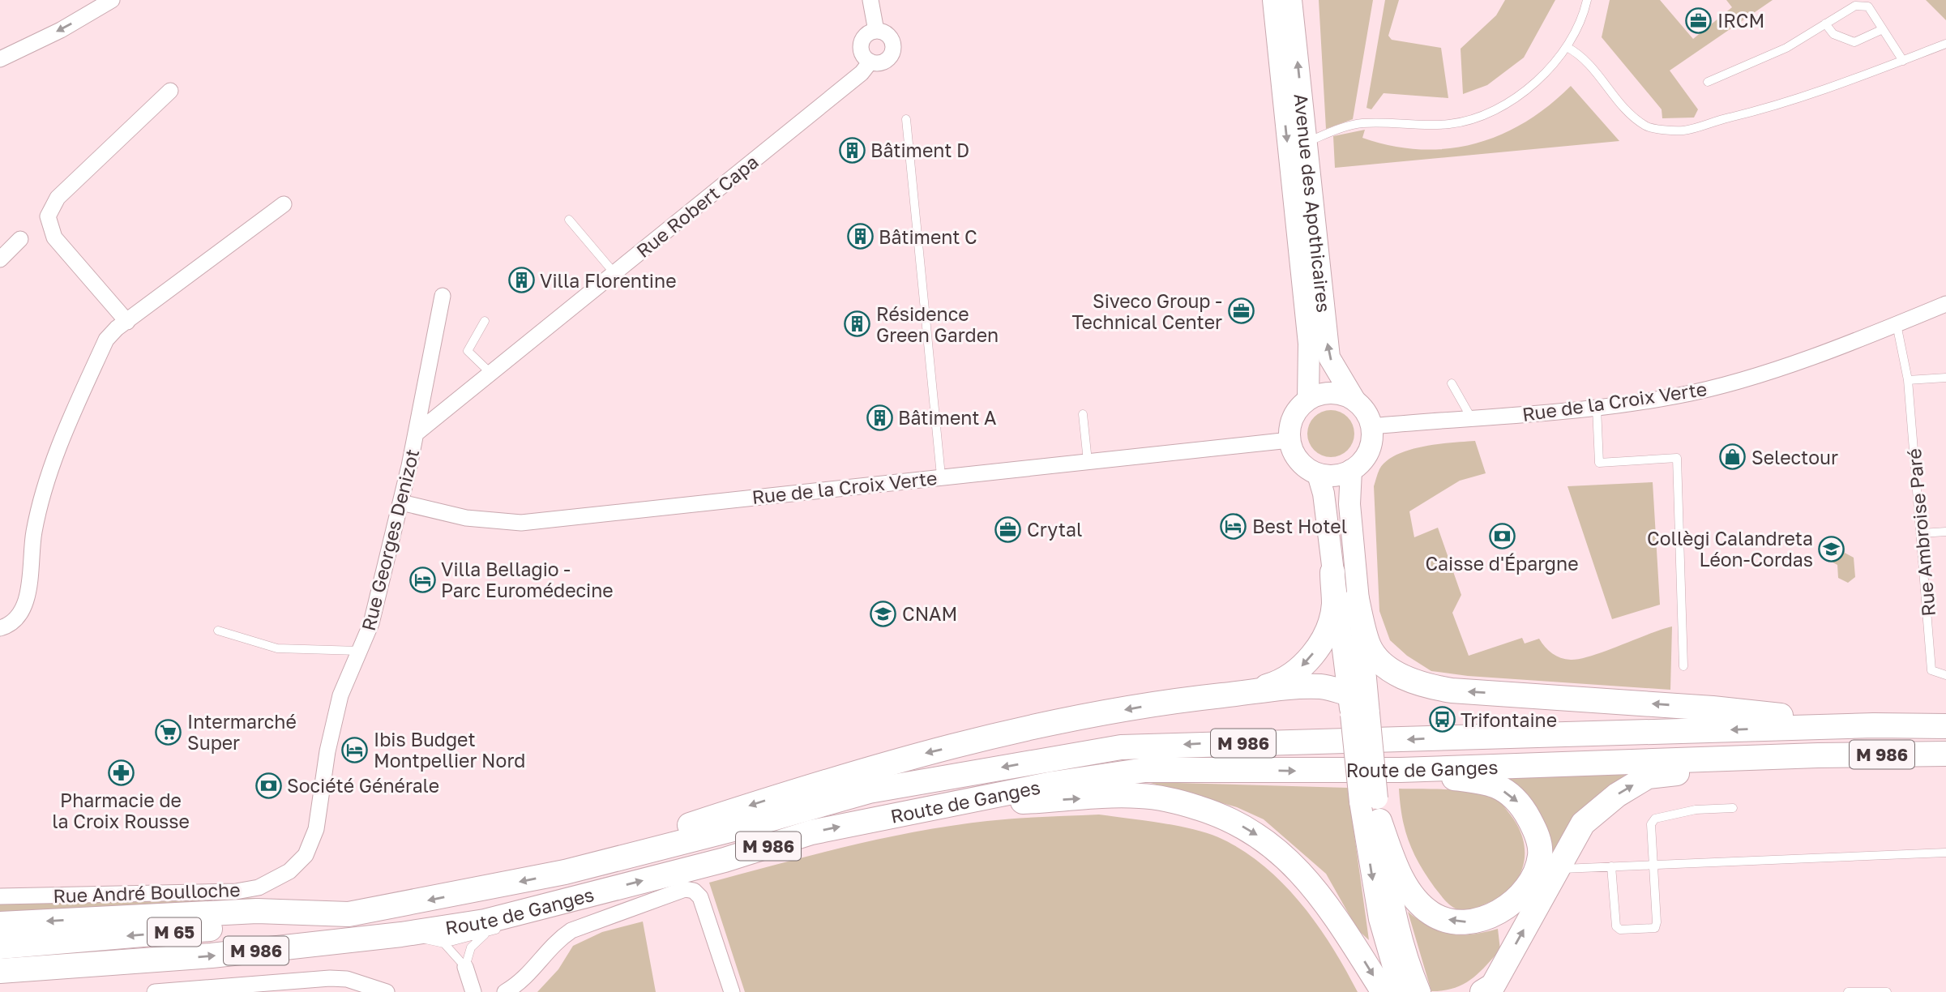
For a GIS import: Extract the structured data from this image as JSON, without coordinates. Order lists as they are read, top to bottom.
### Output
{
  "streets": {
    "main road": [
      "Avenue des Apothicaires",
      "M 986",
      "Route de Ganges",
      "M 65"
    ],
    "street": [
      "Rue Robert Capa",
      "Rue de la Croix Verte",
      "Rue Georges Denizot",
      "Rue André Boulloche"
    ],
    "lane": ["Rue Ambroise Paré"]
  },
  "crossings": [
    ["Avenue des Apothicaires", "Rue de la Croix Verte"],
    ["Rue Robert Capa", "Rue Georges Denizot"],
    ["Rue de la Croix Verte", "Rue Ambroise Paré"],
    ["Rue de la Croix Verte", "Rue Georges Denizot"],
    ["Rue Georges Denizot", "Rue André Boulloche"],
    ["M 986", "Route de Ganges"],
    ["Route de Ganges", "M 65"]
  ],
  "places": {
    "office": ["IRCM", "Siveco Group - Technical Center", "Crytal"],
    "building": [
      "Bâtiment D",
      "Bâtiment C",
      "Villa Florentine",
      "Résidence Green Garden",
      "Bâtiment A"
    ],
    "shop": ["Selectour"],
    "hotel": ["Best Hotel", "Villa Bellagio - Parc Euromédecine", "Ibis Budget Montpellier Nord"],
    "bank": ["Caisse d'Épargne", "Société Générale"],
    "school or university": ["Collègi Calandreta Léon-Cordas", "CNAM"],
    "bus stop": ["Trifontaine"],
    "supermarket": ["Intermarché Super"],
    "pharmacy": ["Pharmacie de la Croix Rousse"]
  }
}
